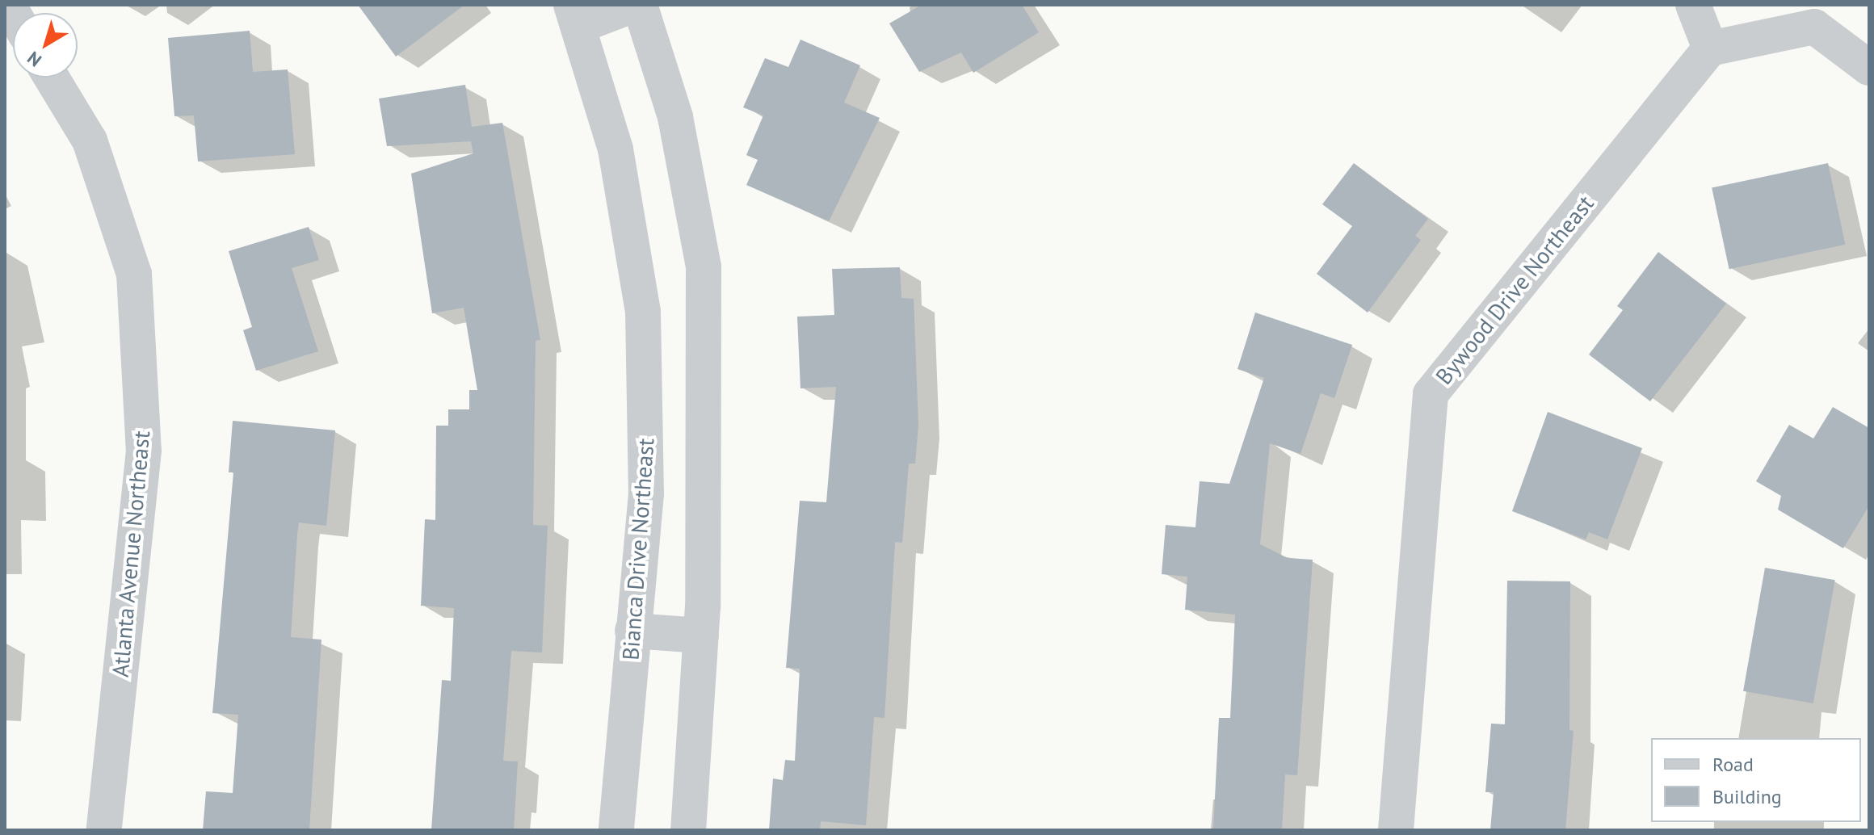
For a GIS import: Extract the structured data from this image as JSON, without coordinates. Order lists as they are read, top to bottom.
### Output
{
  "streets": {
    "street": ["Bywood Drive Northeast", "Bianca Drive Northeast", "Atlanta Avenue Northeast"]
  },
  "legend": ["Road", "Building"],
  "north": "bottom left"
}
